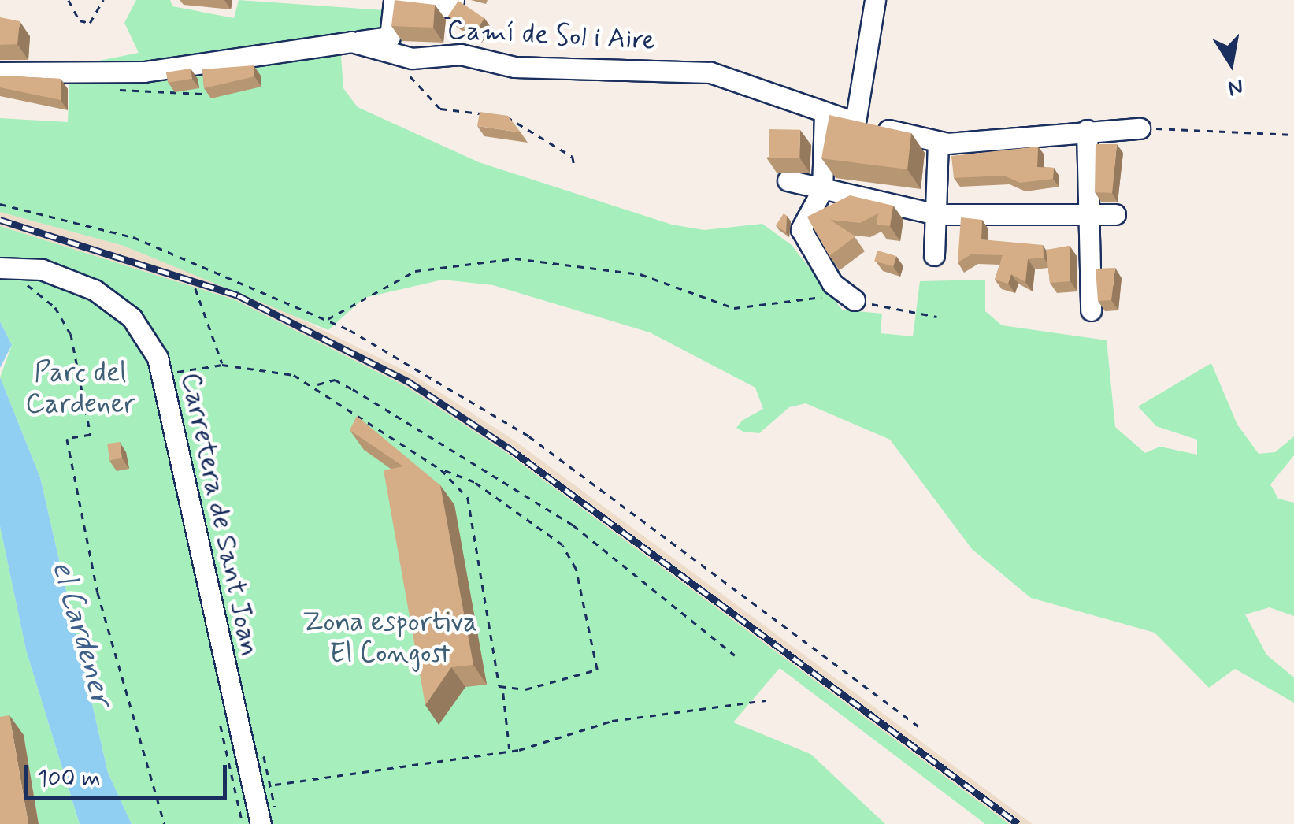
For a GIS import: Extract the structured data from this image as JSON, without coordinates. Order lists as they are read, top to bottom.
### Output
{
  "streets": {
    "street": ["Camí de Sol i Aire", "Carretera de Sant Joan"]
  },
  "water": ["el Cardener"],
  "parks": ["Parc del Cardener", "Zona esportiva El Congost"],
  "scale_bar": "100 m",
  "north": "bottom"
}
